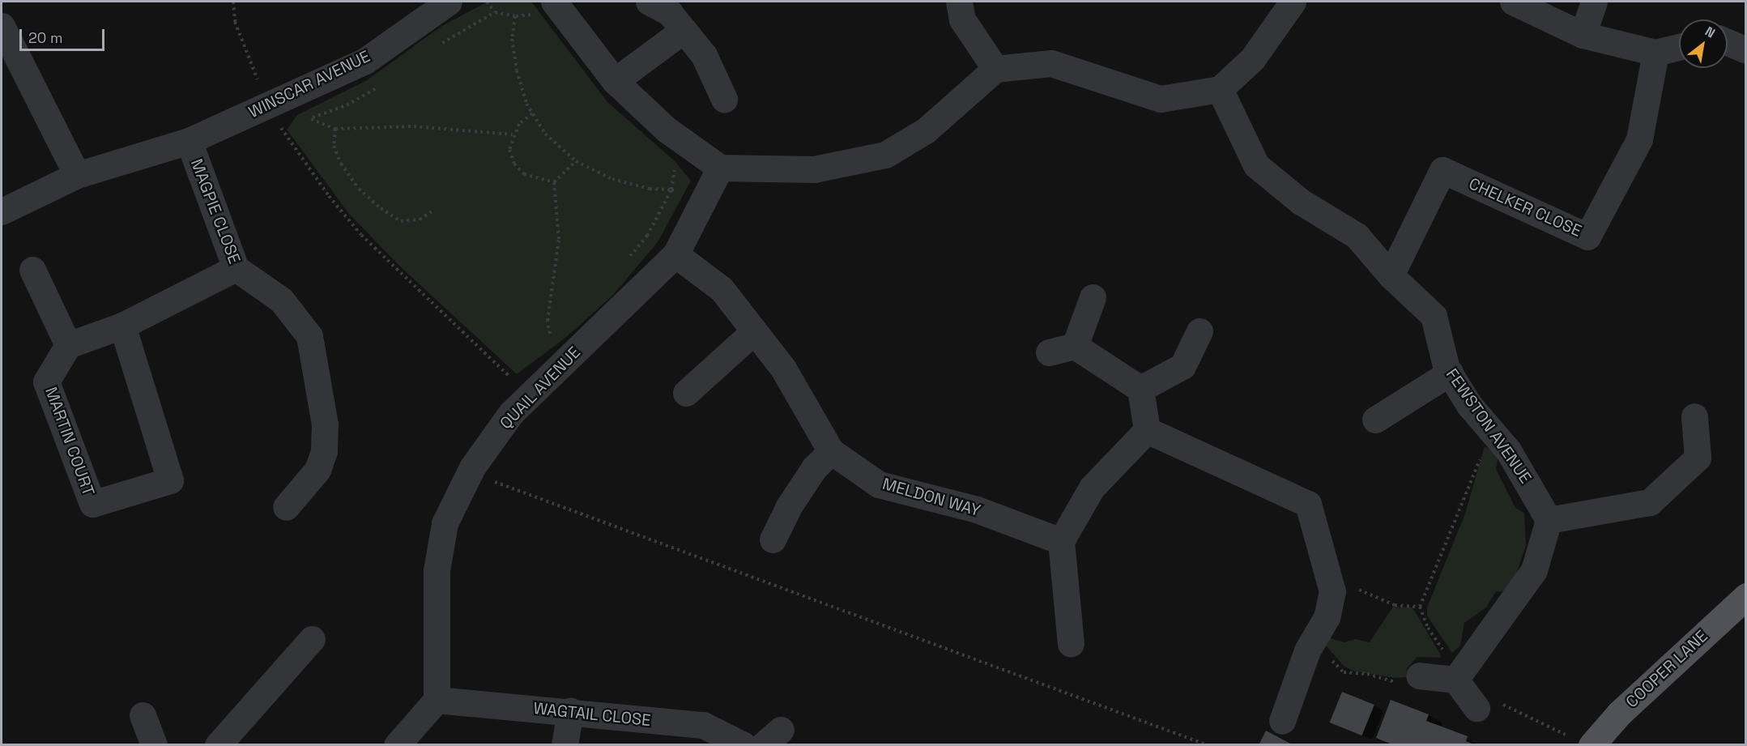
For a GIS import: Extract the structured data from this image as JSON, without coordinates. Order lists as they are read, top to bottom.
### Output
{
  "streets": {
    "main road": ["COOPER LANE"],
    "street": [
      "WINSCAR AVENUE",
      "CHELKER CLOSE",
      "MAGPIE CLOSE",
      "QUAIL AVENUE",
      "FEWSTON AVENUE",
      "MARTIN COURT",
      "MELDON WAY",
      "WAGTAIL CLOSE"
    ]
  },
  "crossings": [
    ["WINSCAR AVENUE", "MAGPIE CLOSE"],
    ["CHELKER CLOSE", "FEWSTON AVENUE"],
    ["QUAIL AVENUE", "MELDON WAY"],
    ["QUAIL AVENUE", "WAGTAIL CLOSE"]
  ],
  "scale_bar": "20 m",
  "north": "top right"
}
